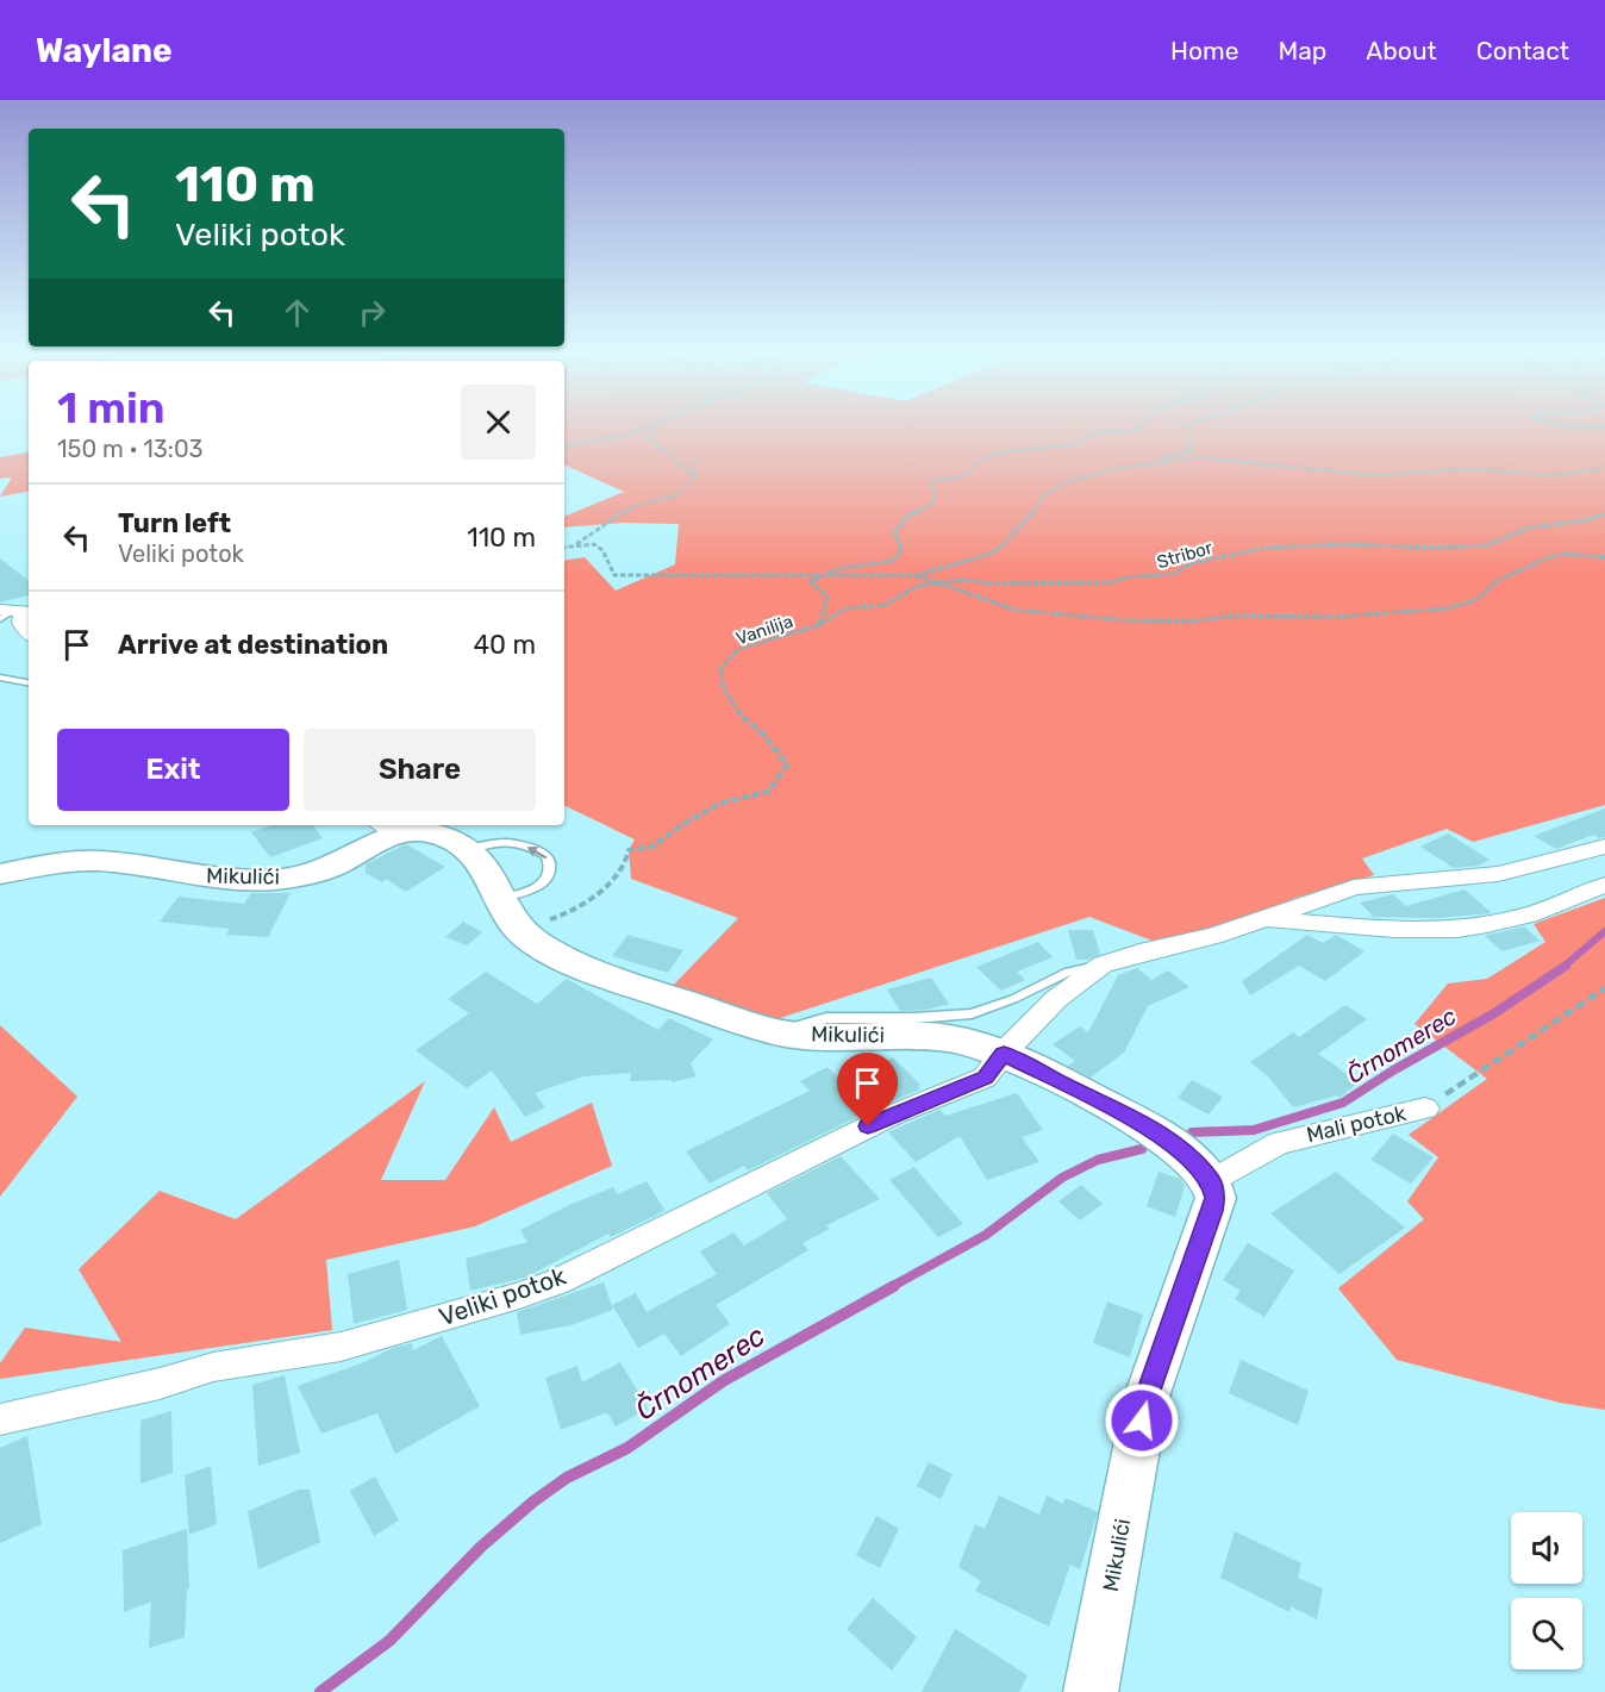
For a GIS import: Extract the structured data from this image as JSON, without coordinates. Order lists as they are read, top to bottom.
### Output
{
  "streets": {
    "street": ["Mikulići", "Mali potok", "Veliki potok"],
    "path": ["Stribor", "Vanilija"]
  },
  "crossings": [
    ["Stribor", "Vanilija"],
    ["Vanilija", "Mikulići"],
    ["Mikulići", "Mali potok"],
    ["Mikulići", "Veliki potok"]
  ],
  "water": ["Črnomerec"],
  "page": {
    "header": "Waylane",
    "nav": [
      "Home",
      "Map",
      "About",
      "Contact"
    ],
    "turn": ["110 m", "Veliki potok"],
    "heading": ["1 min", "150 m · 13:03"],
    "list": [
      {
        "name": "Turn left",
        "note": "Veliki potok",
        "value": "110 m"
      },
      {
        "name": "Arrive at destination",
        "value": "40 m"
      }
    ],
    "buttons": ["Exit", "Share"]
  }
}
